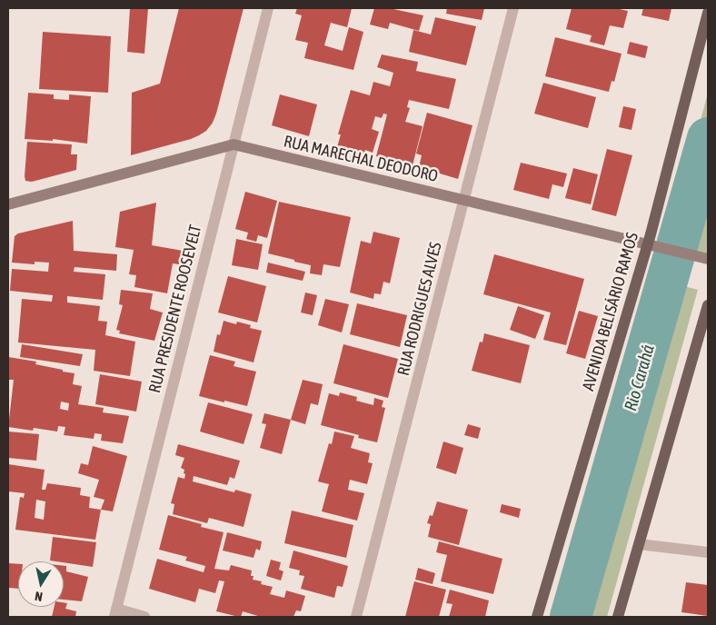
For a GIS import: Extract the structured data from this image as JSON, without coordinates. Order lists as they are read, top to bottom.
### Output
{
  "streets": {
    "main road": ["RUA MARECHAL DEODORO", "AVENIDA BELISÁRIO RAMOS"],
    "street": ["RUA PRESIDENTE ROOSEVELT", "RUA RODRIGUES ALVES"]
  },
  "crossings": [
    ["RUA MARECHAL DEODORO", "RUA PRESIDENTE ROOSEVELT"],
    ["RUA MARECHAL DEODORO", "RUA RODRIGUES ALVES"],
    ["RUA MARECHAL DEODORO", "AVENIDA BELISÁRIO RAMOS"]
  ],
  "water": ["Rio Carahá"],
  "north": "bottom"
}
